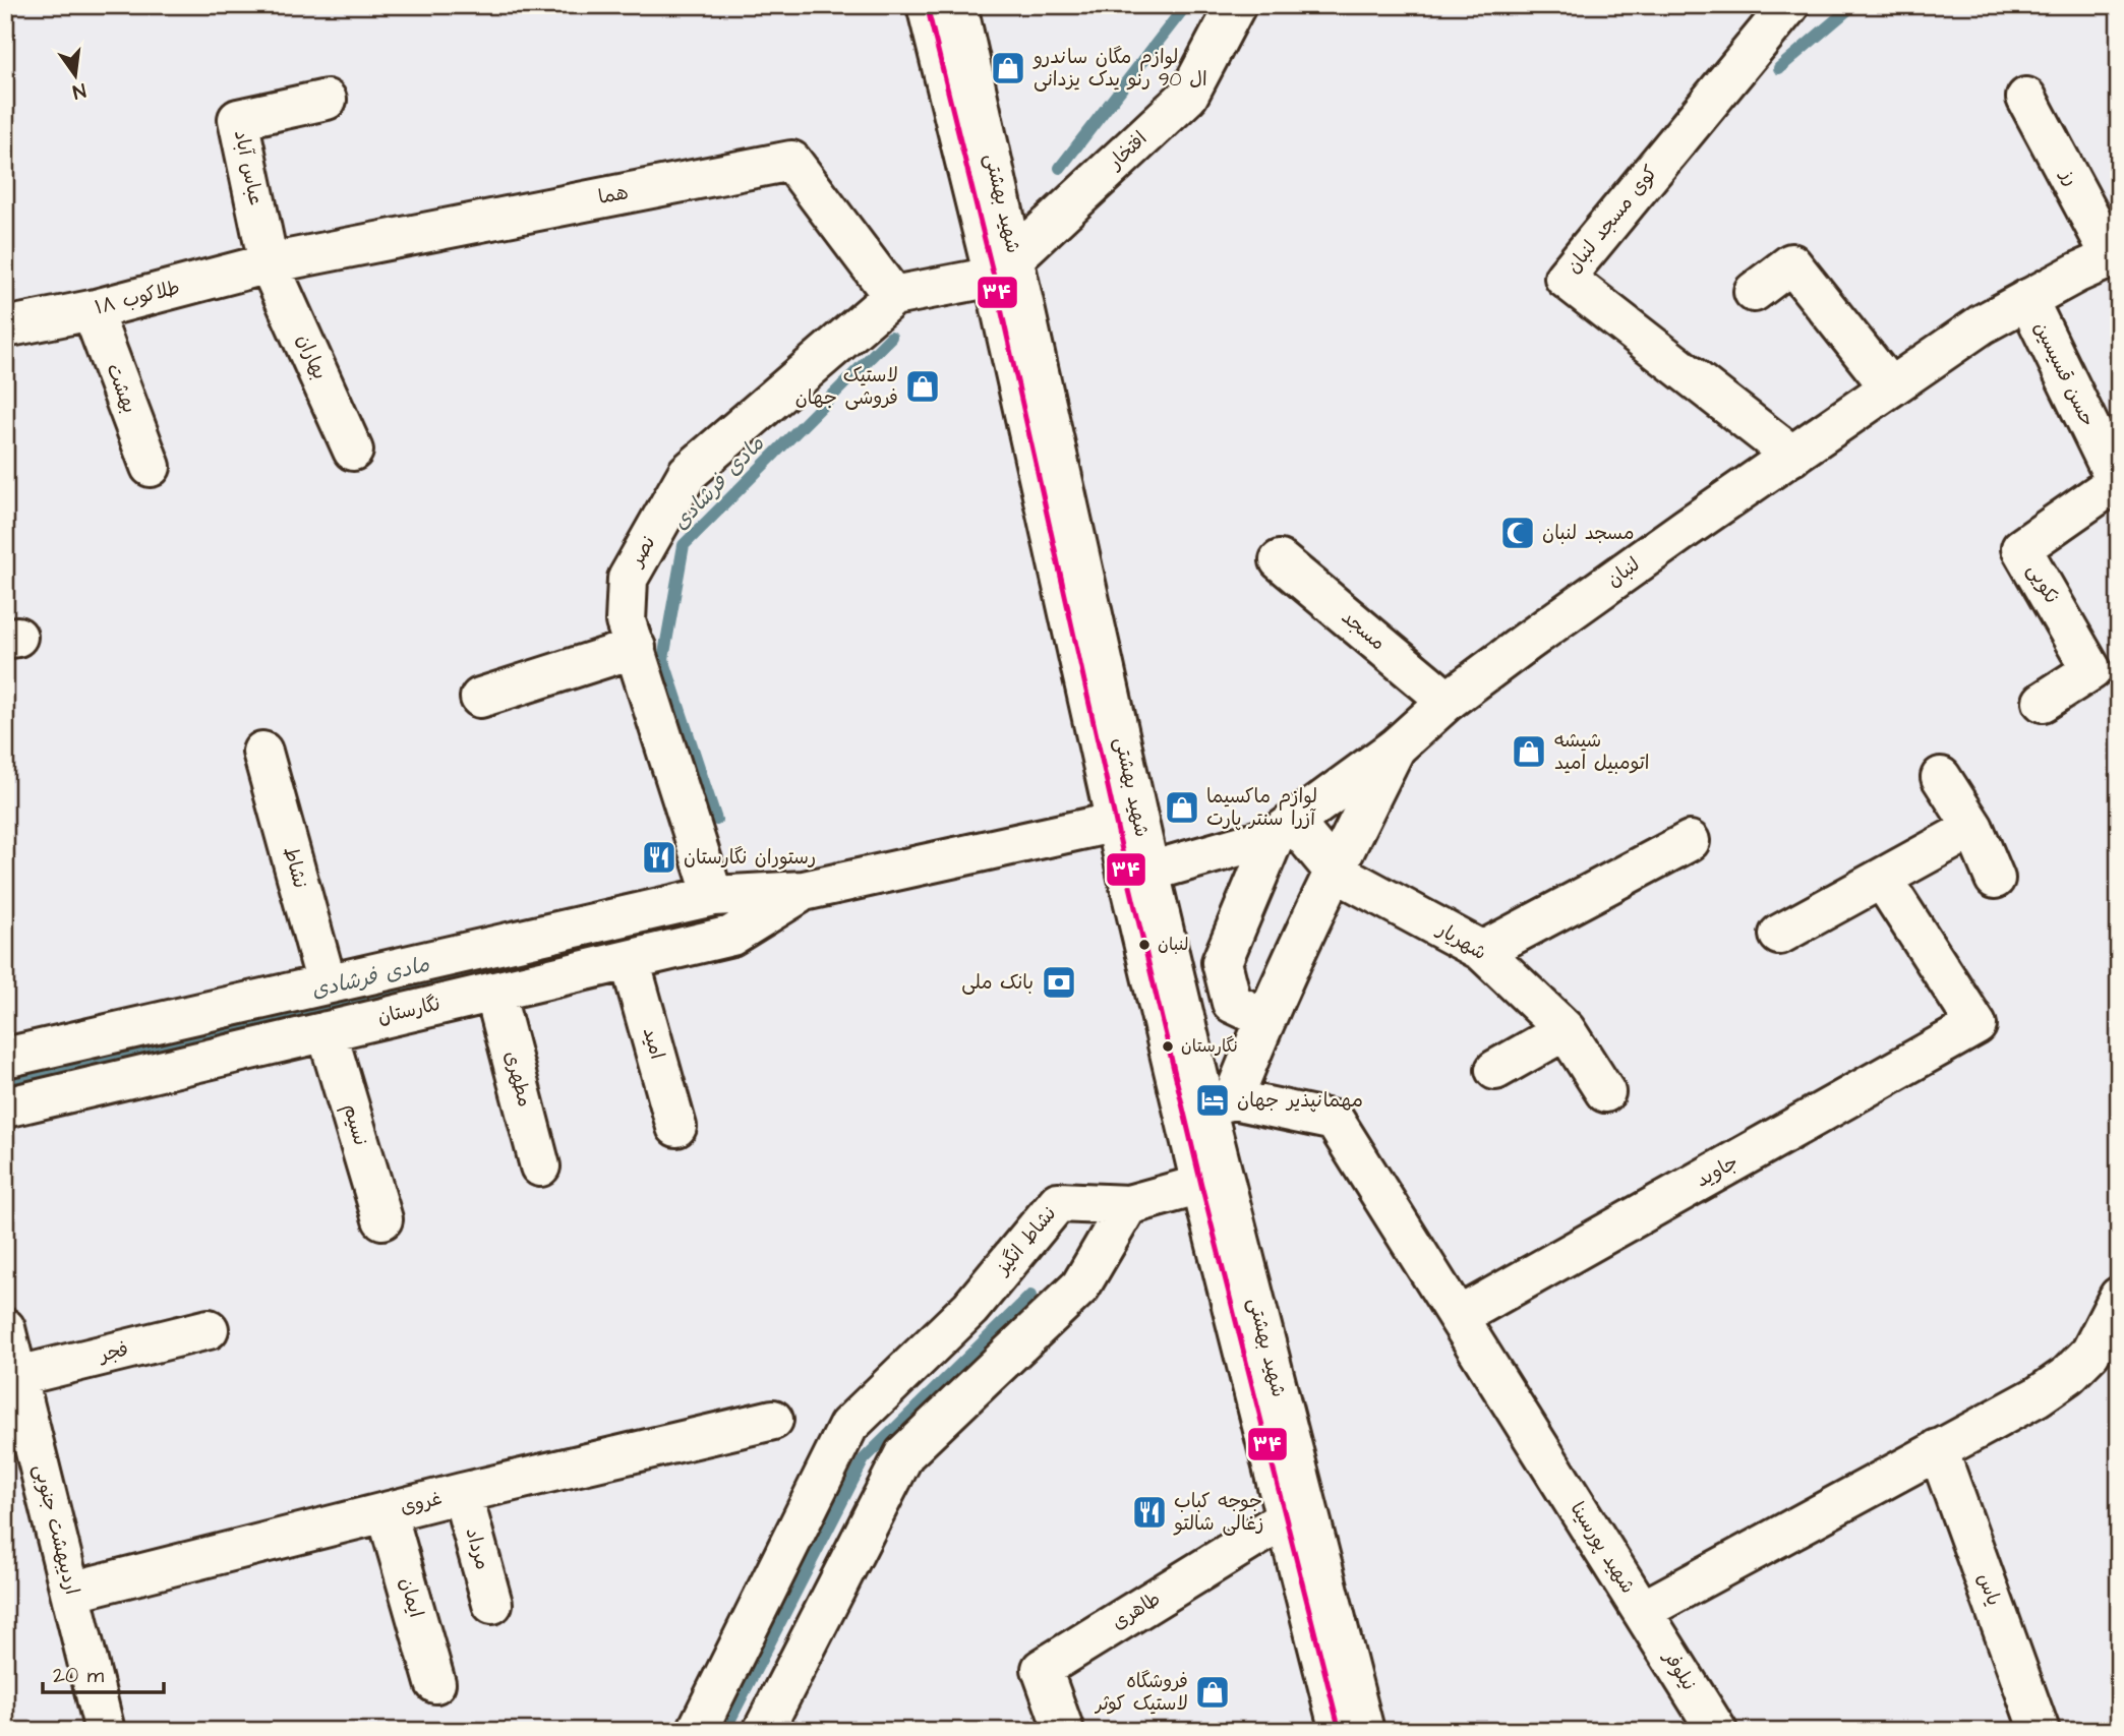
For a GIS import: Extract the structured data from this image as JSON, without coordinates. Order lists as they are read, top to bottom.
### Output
{
  "streets": {
    "street": [
      "افتخار",
      "عباس آباد",
      "رز",
      "هما",
      "شهید بهشتی",
      "کوی مسجد لنبان",
      "طلاکوب ۱۸",
      "بهاران",
      "حسن قسیسین",
      "بهشت",
      "نصر",
      "لنبان",
      "نکویی",
      "مسجد",
      "نشاط",
      "شهریار",
      "نگارستان",
      "امید",
      "مطهری",
      "نسیم",
      "جاوید",
      "نشاط انگیز",
      "فجر",
      "غروی",
      "اردیبهشت جنوبی",
      "شهید پورسینا",
      "مرداد",
      "یاس",
      "ایمان",
      "طاهری",
      "نیلوفر"
    ]
  },
  "crossings": [
    ["افتخار", "شهید بهشتی"],
    ["عباس آباد", "هما"],
    ["عباس آباد", "طلاکوب ۱۸"],
    ["عباس آباد", "بهاران"],
    ["رز", "لنبان"],
    ["هما", "طلاکوب ۱۸"],
    ["هما", "بهاران"],
    ["هما", "نصر"],
    ["شهید بهشتی", "لنبان"],
    ["شهید بهشتی", "نگارستان"],
    ["شهید بهشتی", "شهید پورسینا"],
    ["شهید بهشتی", "طاهری"],
    ["کوی مسجد لنبان", "لنبان"],
    ["طلاکوب ۱۸", "بهاران"],
    ["طلاکوب ۱۸", "بهشت"],
    ["حسن قسیسین", "لنبان"],
    ["حسن قسیسین", "نکویی"],
    ["نصر", "نگارستان"],
    ["لنبان", "مسجد"],
    ["لنبان", "شهریار"],
    ["نشاط", "نگارستان"],
    ["نگارستان", "امید"],
    ["نگارستان", "مطهری"],
    ["نگارستان", "نسیم"],
    ["جاوید", "شهید پورسینا"],
    ["فجر", "اردیبهشت جنوبی"],
    ["غروی", "اردیبهشت جنوبی"],
    ["غروی", "مرداد"],
    ["غروی", "ایمان"],
    ["شهید پورسینا", "یاس"],
    ["شهید پورسینا", "نیلوفر"]
  ],
  "water": ["مادی فرشادی"],
  "places": {
    "shop": [
      "لوازم مگان ساندرو ال 90 رنو یدک یزدانی",
      "لاستیک فروشی جهان",
      "شیشه اتومبیل امید",
      "لوازم ماکسیما آزرا سنتر پارت",
      "فروشگاه لاستیک کوثر"
    ],
    "mosque": ["مسجد لنبان"],
    "restaurant": ["رستوران نگارستان", "جوجه کباب زغالی شالتو"],
    "other": ["لنبان", "نگارستان"],
    "bank": ["بانک ملی"],
    "hotel": ["مهمانپذیر جهان"]
  },
  "lines": ["transit line ۳۴"],
  "scale_bar": "20 m",
  "north": "bottom"
}
